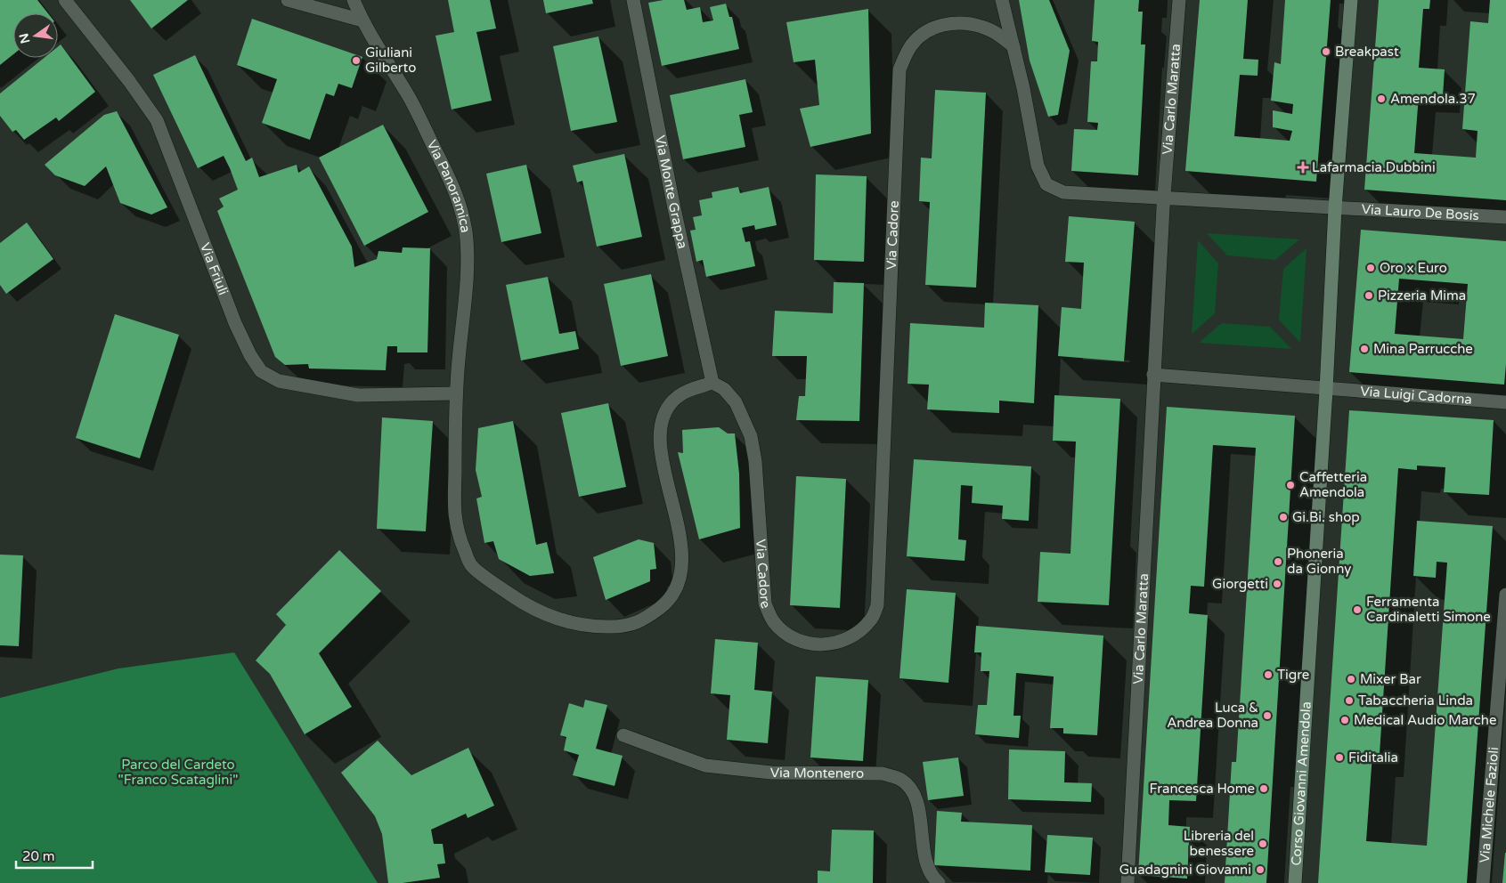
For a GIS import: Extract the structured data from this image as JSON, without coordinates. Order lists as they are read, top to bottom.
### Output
{
  "streets": {
    "street": [
      "Via Carlo Maratta",
      "Via Panoramica",
      "Via Monte Grappa",
      "Via Lauro De Bosis",
      "Via Cadore",
      "Via Friuli",
      "Via Luigi Cadorna",
      "Via Montenero",
      "Corso Giovanni Amendola",
      "Via Michele Fazioli"
    ]
  },
  "crossings": [
    ["Via Carlo Maratta", "Via Lauro De Bosis"],
    ["Via Carlo Maratta", "Via Luigi Cadorna"],
    ["Via Panoramica", "Via Friuli"],
    ["Via Monte Grappa", "Via Cadore"],
    ["Via Lauro De Bosis", "Via Cadore"],
    ["Via Lauro De Bosis", "Corso Giovanni Amendola"],
    ["Via Luigi Cadorna", "Corso Giovanni Amendola"]
  ],
  "parks": ["Parco del Cardeto \"Franco Scataglini\""],
  "places": {
    "other": [
      "Breakpast",
      "Giuliani Gilberto",
      "Amendola.37",
      "Oro x Euro",
      "Pizzeria Mima",
      "Mina Parrucche",
      "Caffetteria Amendola",
      "Gi.Bi. shop",
      "Phoneria da Gionny",
      "Giorgetti",
      "Ferramenta Cardinaletti Simone",
      "Tigre",
      "Mixer Bar",
      "Tabaccheria Linda",
      "Luca & Andrea Donna",
      "Medical Audio Marche",
      "Fiditalia",
      "Francesca Home",
      "Libreria del benessere",
      "Guadagnini Giovanni"
    ],
    "health": ["Lafarmacia.Dubbini"]
  },
  "scale_bar": "20 m",
  "north": "left"
}
